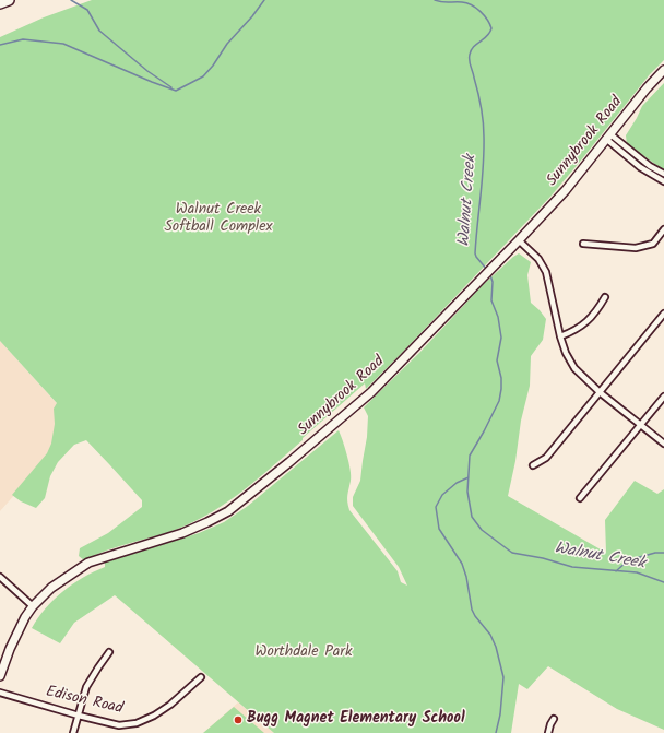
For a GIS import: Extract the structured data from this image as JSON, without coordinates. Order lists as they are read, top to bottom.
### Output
{
  "streets": {
    "main road": ["Sunnybrook Road"],
    "street": ["Edison Road"]
  },
  "water": ["Walnut Creek"],
  "parks": ["Walnut Creek Softball Complex", "Worthdale Park"],
  "places": ["Bugg Magnet Elementary School"]
}
